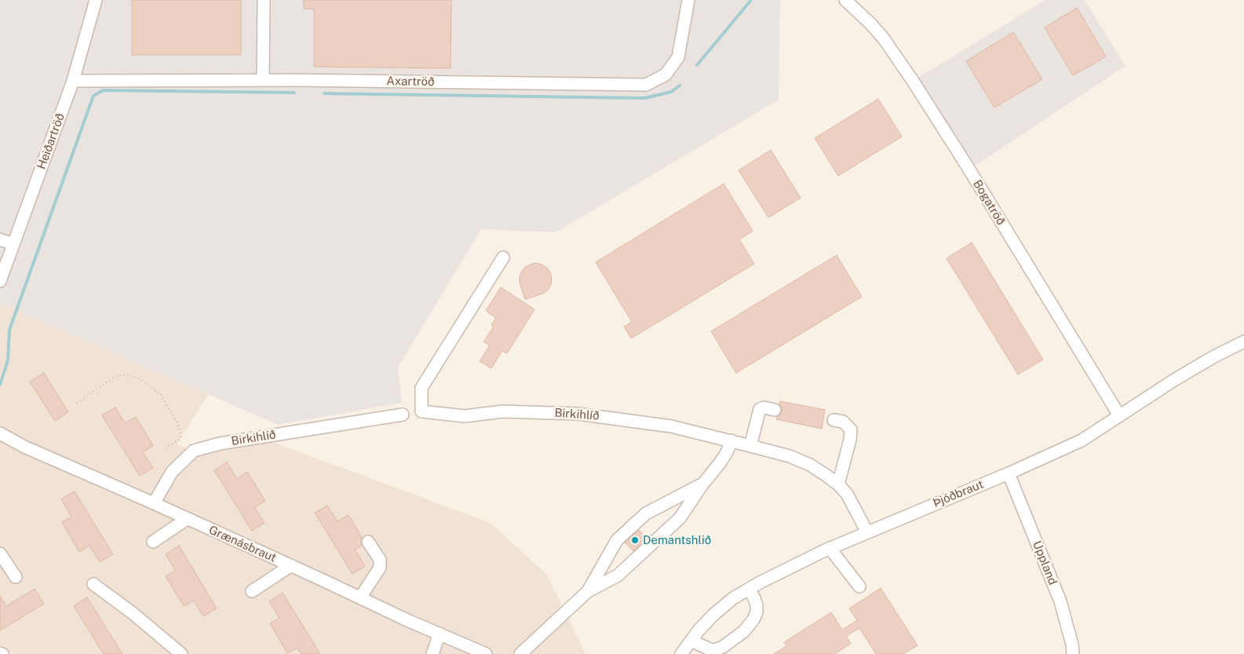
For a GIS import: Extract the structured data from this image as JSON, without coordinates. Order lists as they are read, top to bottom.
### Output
{
  "streets": {
    "street": [
      "Axartröð",
      "Heiðartröð",
      "Bogatröð",
      "Birkihlíð",
      "Þjóðbraut",
      "Grænásbraut",
      "Uppland"
    ]
  },
  "crossings": [
    ["Axartröð", "Heiðartröð"],
    ["Bogatröð", "Þjóðbraut"],
    ["Birkihlíð", "Þjóðbraut"],
    ["Birkihlíð", "Grænásbraut"],
    ["Þjóðbraut", "Uppland"]
  ],
  "places": ["Demantshlið"]
}
